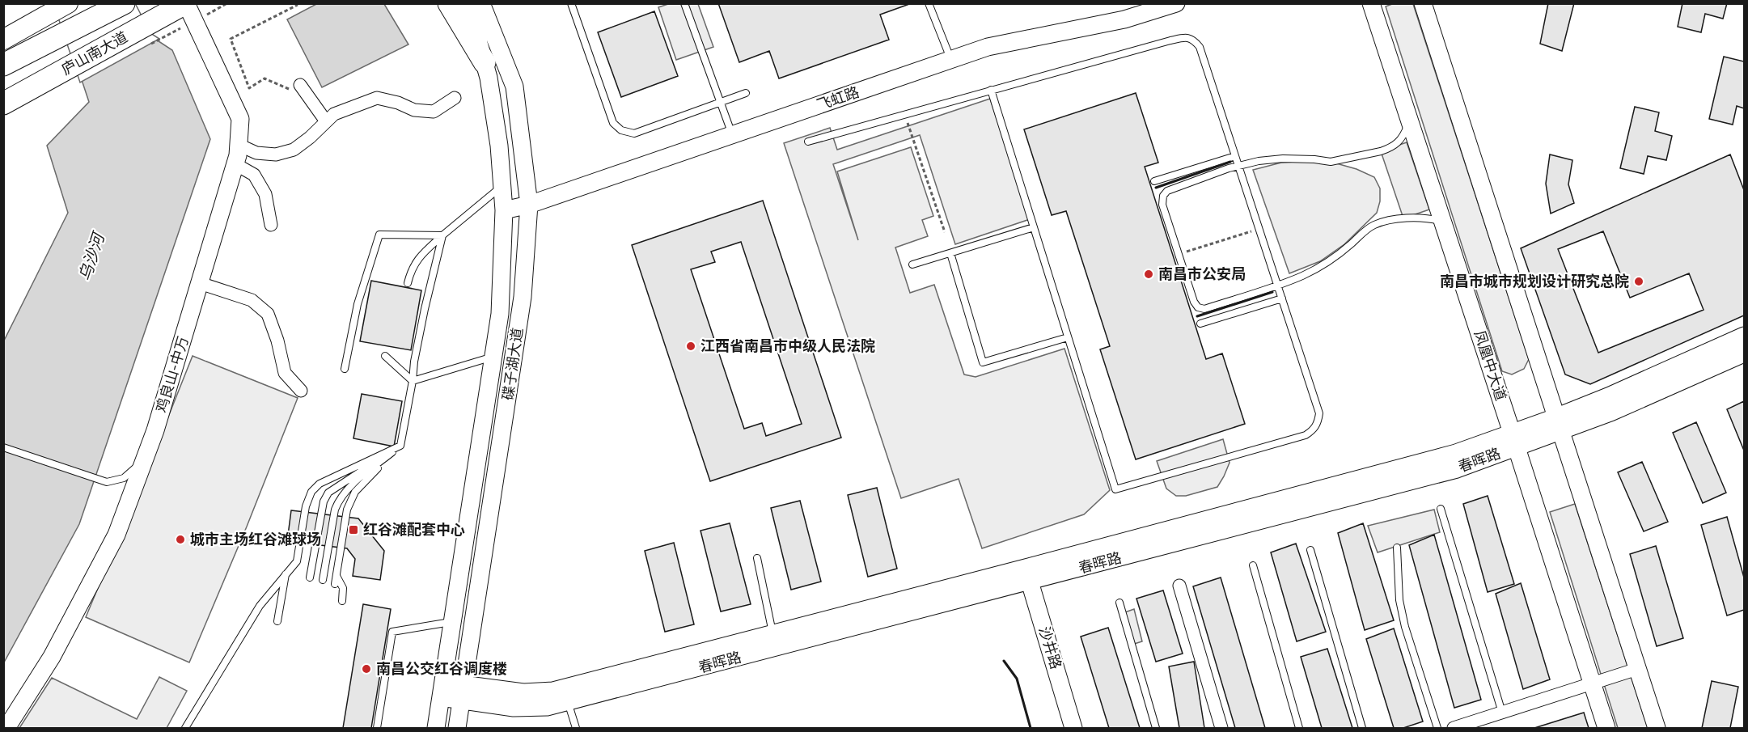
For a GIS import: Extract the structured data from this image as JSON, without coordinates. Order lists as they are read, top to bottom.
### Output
{
  "streets": {
    "highway": ["庐山南大道"],
    "street": [
      "飞虹路",
      "碟子湖大道",
      "凤凰中大道",
      "鸡良山-中万",
      "春晖路",
      "沙井路"
    ]
  },
  "crossings": [
    ["庐山南大道", "鸡良山-中万"],
    ["飞虹路", "碟子湖大道"],
    ["碟子湖大道", "春晖路"],
    ["凤凰中大道", "春晖路"],
    ["春晖路", "沙井路"]
  ],
  "water": ["乌沙河"],
  "places": {
    "other": [
      "南昌市公安局",
      "南昌市城市规划设计研究总院",
      "江西省南昌市中级人民法院",
      "城市主场红谷滩球场",
      "南昌公交红谷调度楼"
    ],
    "transit": ["红谷滩配套中心"]
  }
}
